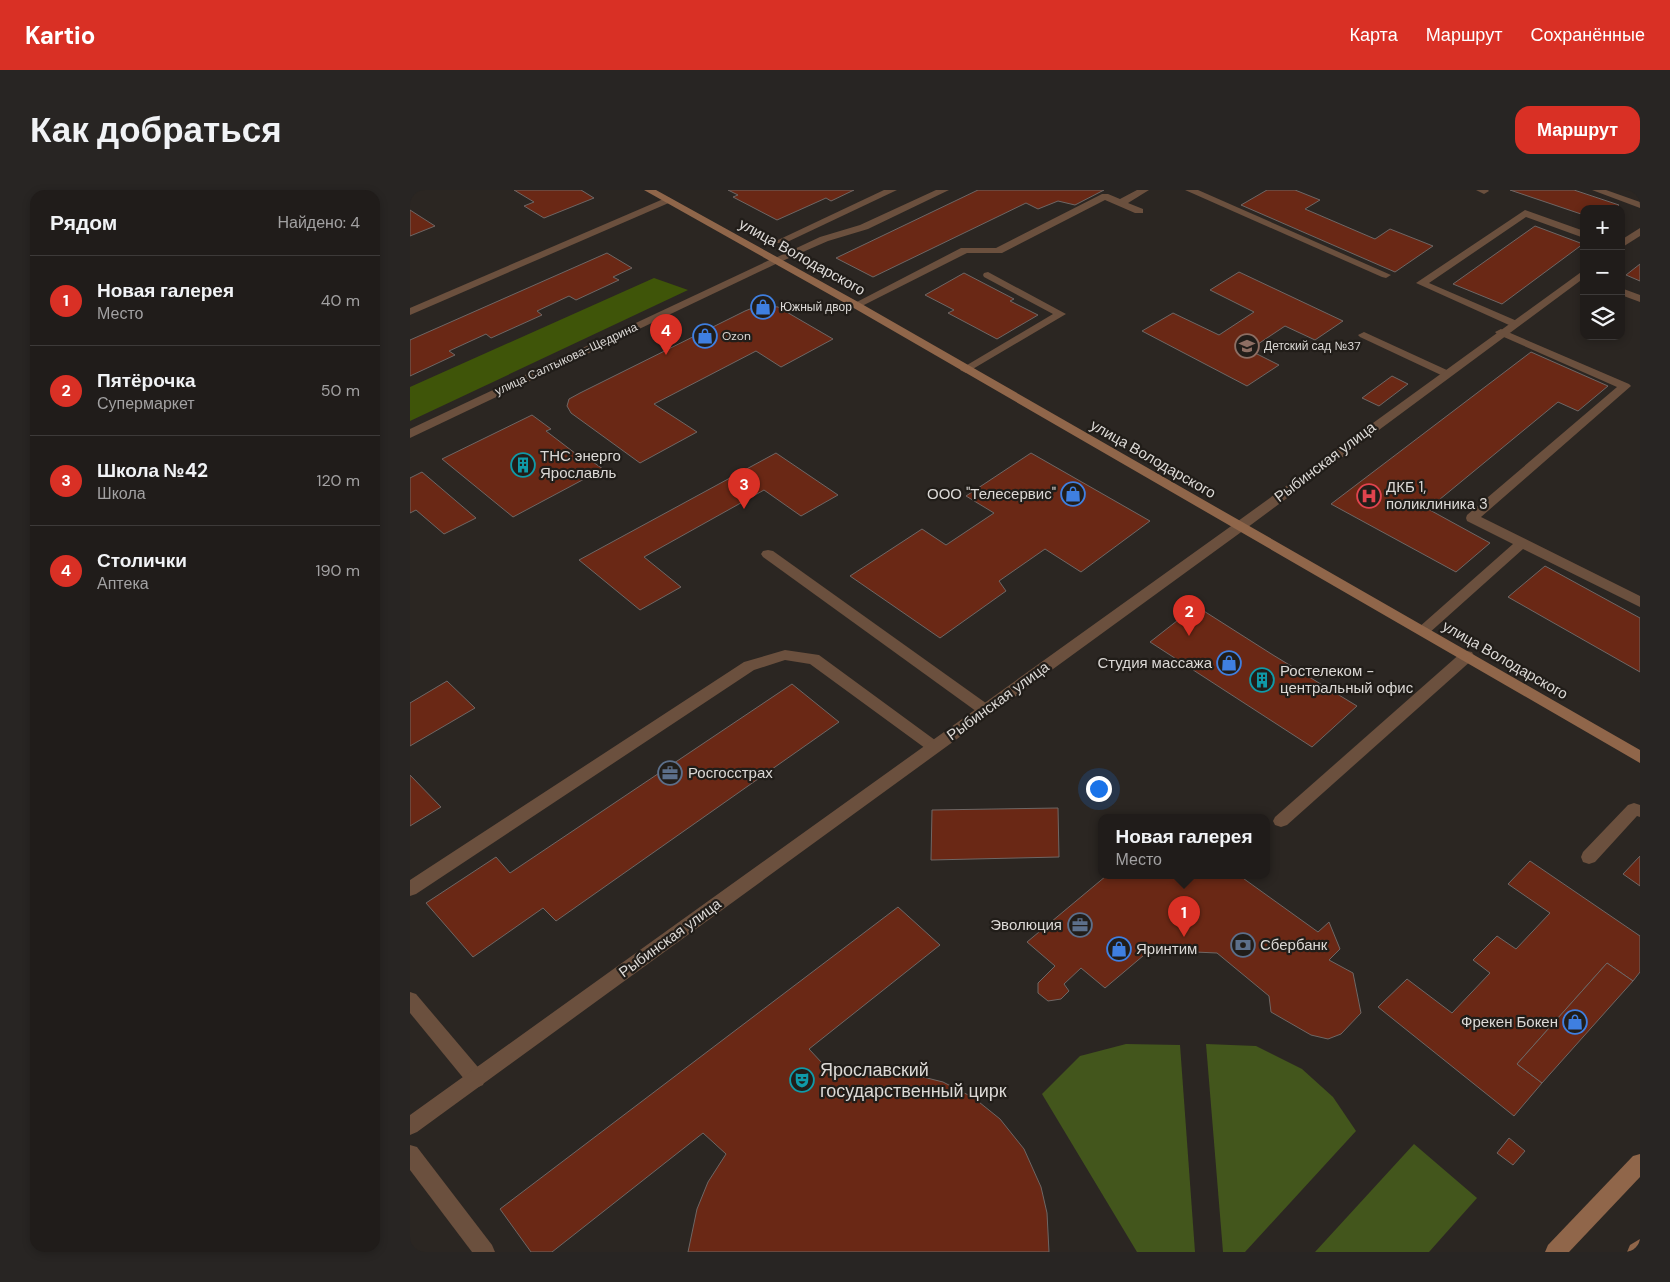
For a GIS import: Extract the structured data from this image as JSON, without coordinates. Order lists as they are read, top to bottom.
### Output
{
  "streets": {
    "street": ["улица Володарского", "улица Салтыкова-Щедрина", "Рыбинская улица"]
  },
  "crossings": [
    ["улица Володарского", "улица Салтыкова-Щедрина"],
    ["улица Володарского", "Рыбинская улица"]
  ],
  "places": {
    "shop": [
      "Южный двор",
      "Ozon",
      "ООО \"Телесервис\"",
      "Студия массажа",
      "Яринтим",
      "Фрекен Бокен"
    ],
    "school or university": ["Детский сад №37"],
    "building": ["ТНС энерго Ярославль", "Ростелеком - центральный офис"],
    "hospital": ["ДКБ 1, поликлиника 3"],
    "office": ["Росгосстрах", "Эволюция"],
    "bank": ["Сбербанк"],
    "theatre": ["Ярославский государственный цирк"]
  },
  "page": {
    "header": "Kartio",
    "nav": ["Карта", "Маршрут", "Сохранённые"],
    "buttons": "Маршрут",
    "title": "Как добраться",
    "heading": ["Рядом", "Найдено: 4"],
    "map_buttons": ["+", "−"],
    "list": [
      {
        "mark": "1",
        "name": "Новая галерея",
        "note": "Место",
        "value": "40 m"
      },
      {
        "mark": "2",
        "name": "Пятёрочка",
        "note": "Супермаркет",
        "value": "50 m"
      },
      {
        "mark": "3",
        "name": "Школа №42",
        "note": "Школа",
        "value": "120 m"
      },
      {
        "mark": "4",
        "name": "Столички",
        "note": "Аптека",
        "value": "190 m"
      }
    ],
    "pins": [
      "4",
      "3",
      "2",
      "1"
    ],
    "popup": ["Новая галерея", "Место"]
  }
}
